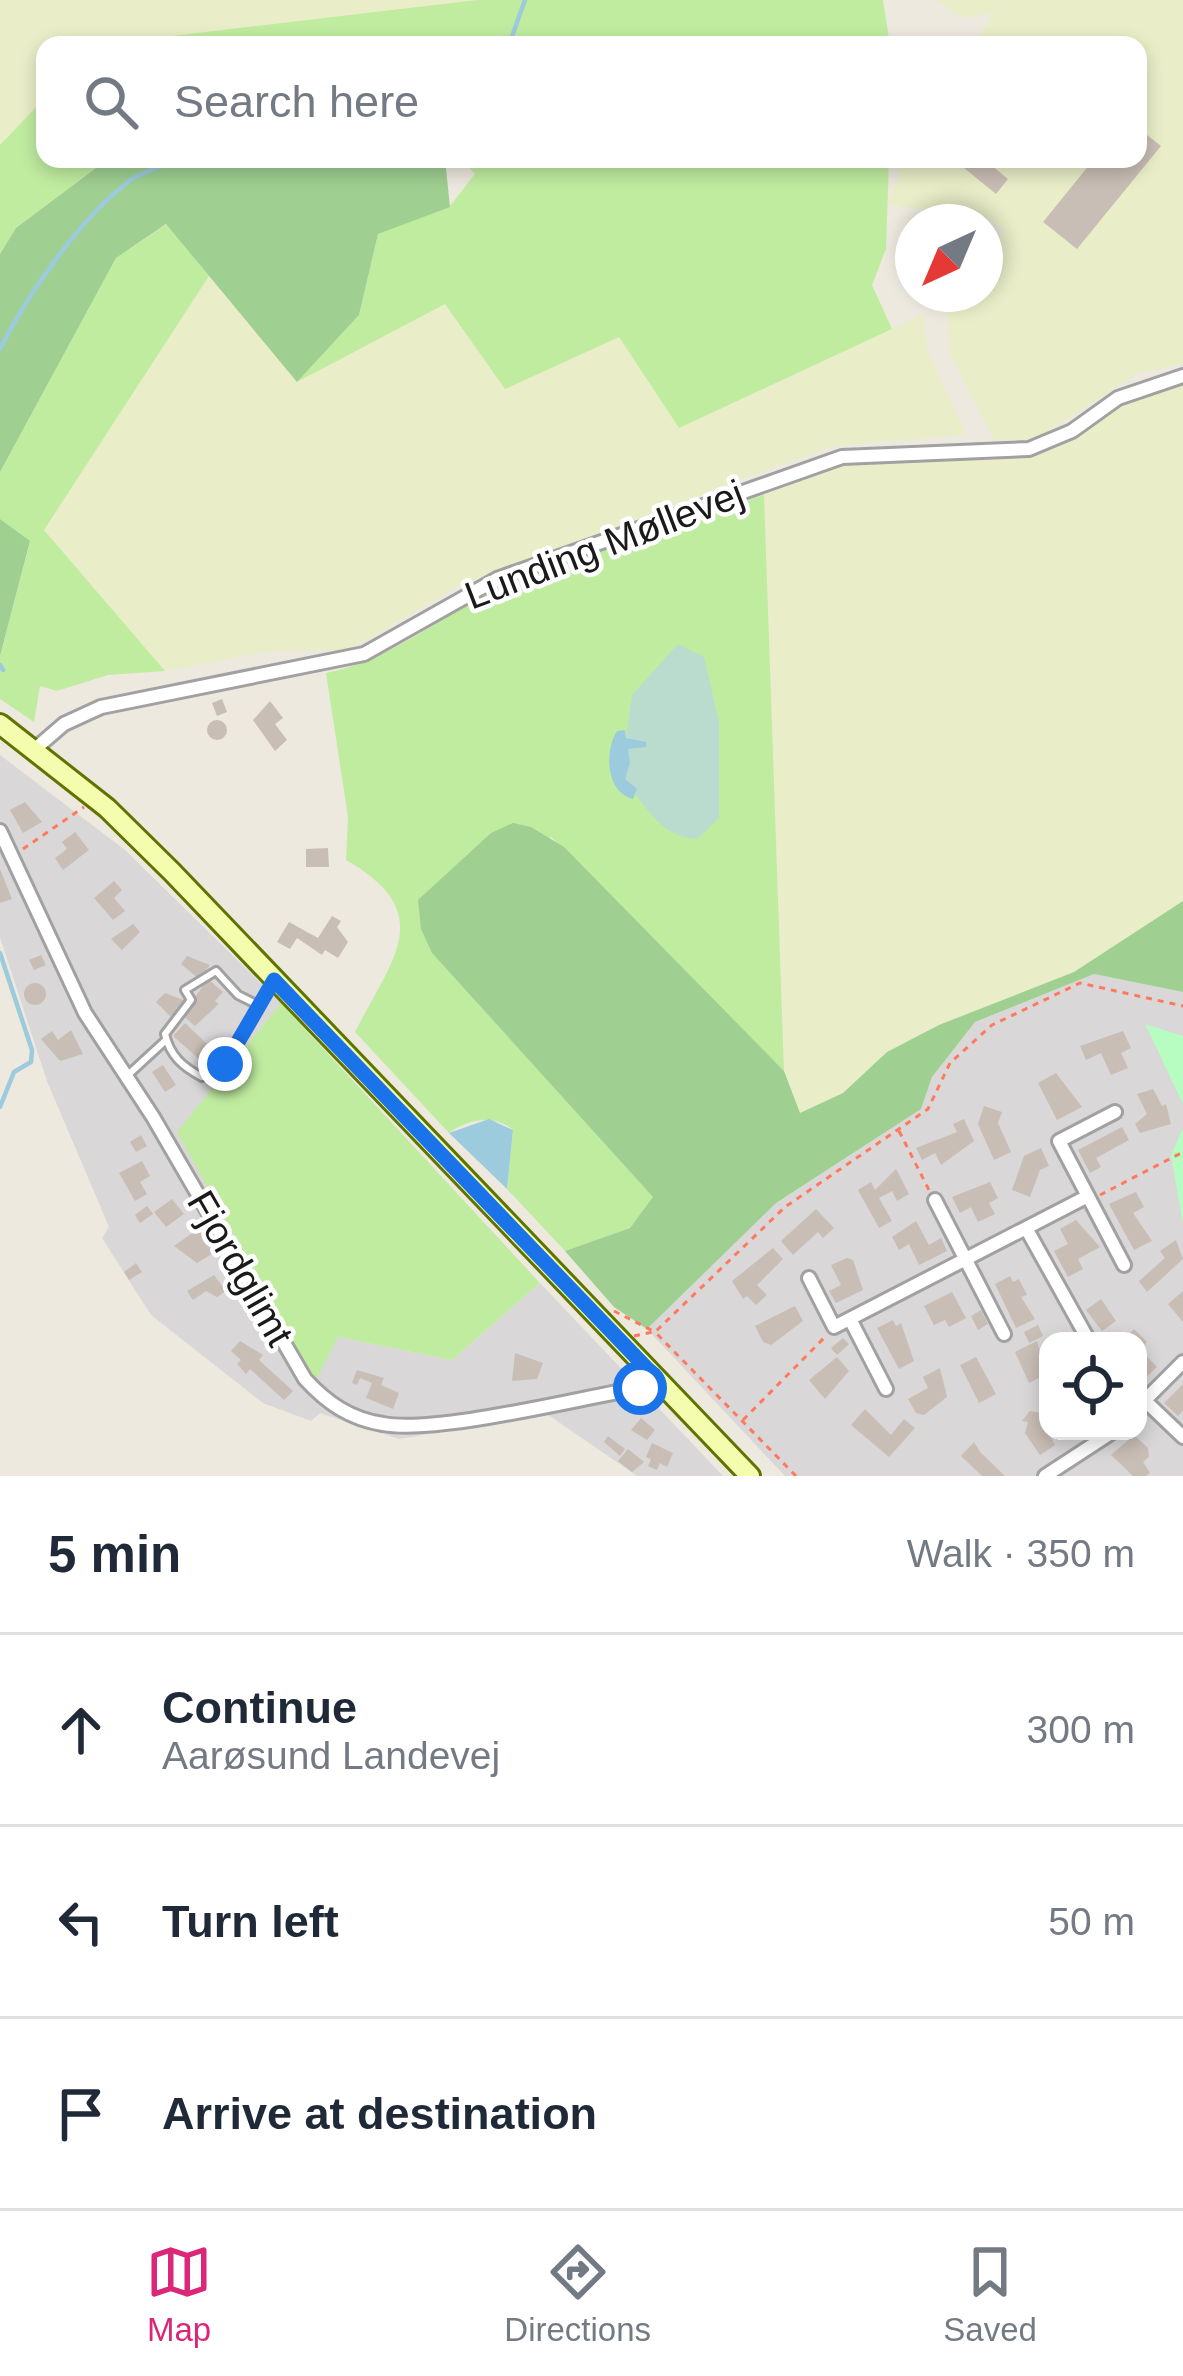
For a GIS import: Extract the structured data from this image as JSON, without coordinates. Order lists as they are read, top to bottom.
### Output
{
  "streets": {
    "street": ["Lunding Møllevej", "Fjordglimt"]
  },
  "north": "bottom left",
  "page": {
    "search": "Search here",
    "heading": ["5 min", "Walk · 350 m"],
    "list": [
      ["Continue", "Aarøsund Landevej", "300 m"],
      ["Turn left", "50 m"],
      "Arrive at destination"
    ],
    "nav": ["Map", "Directions", "Saved"]
  }
}
